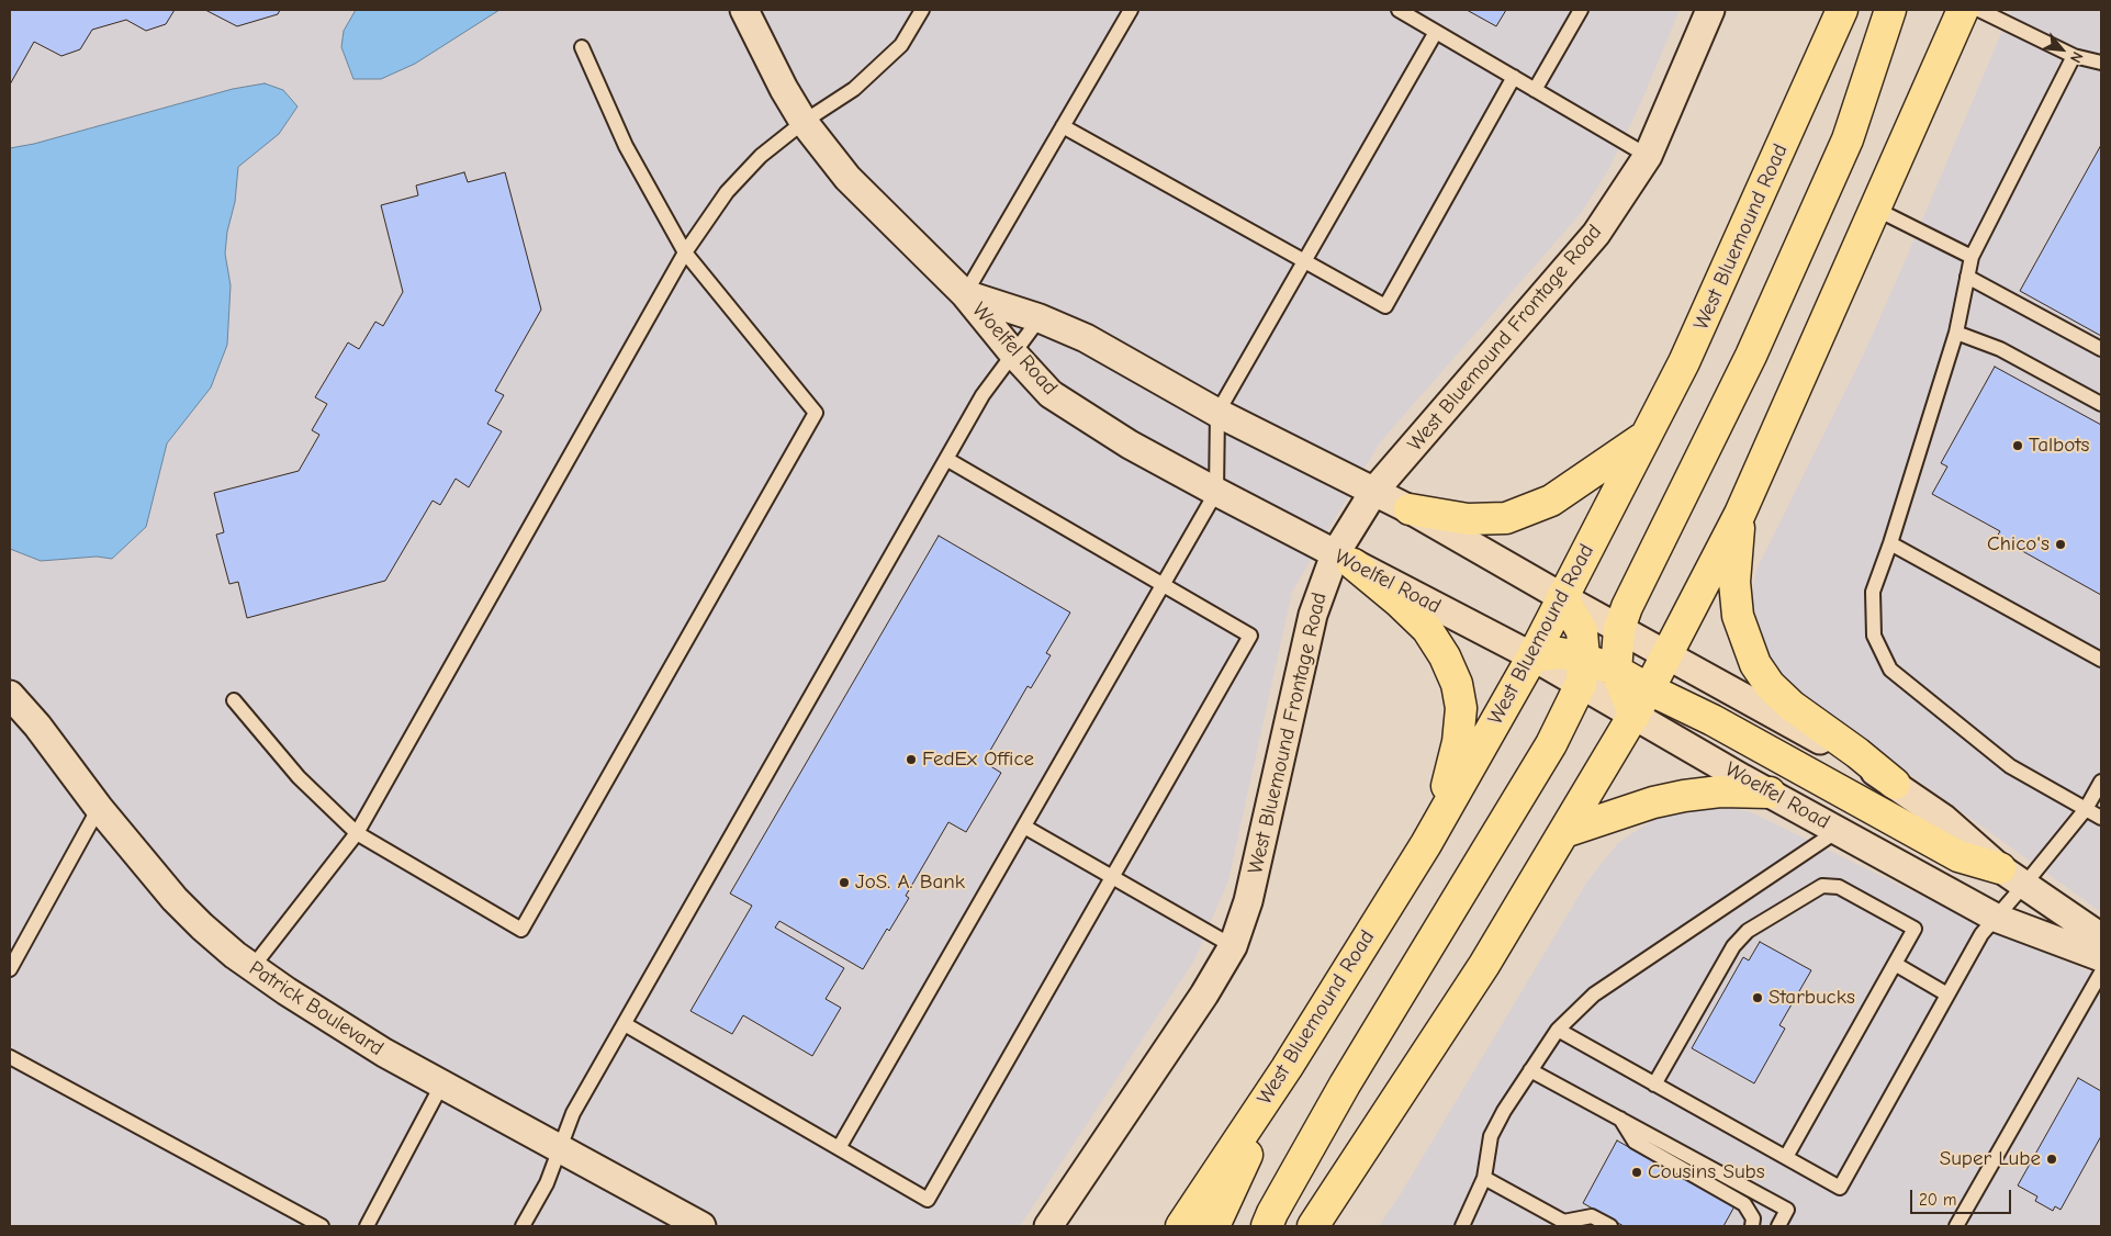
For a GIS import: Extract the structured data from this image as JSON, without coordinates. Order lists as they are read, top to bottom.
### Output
{
  "streets": {
    "main road": ["West Bluemound Road"],
    "street": ["West Bluemound Frontage Road", "Woelfel Road", "Patrick Boulevard"]
  },
  "crossings": [
    ["West Bluemound Road", "Woelfel Road"],
    ["West Bluemound Frontage Road", "Woelfel Road"]
  ],
  "places": [
    "Talbots",
    "Chico's",
    "FedEx Office",
    "JoS. A. Bank",
    "Starbucks",
    "Super Lube",
    "Cousins Subs"
  ],
  "scale_bar": "20 m",
  "north": "bottom right"
}
